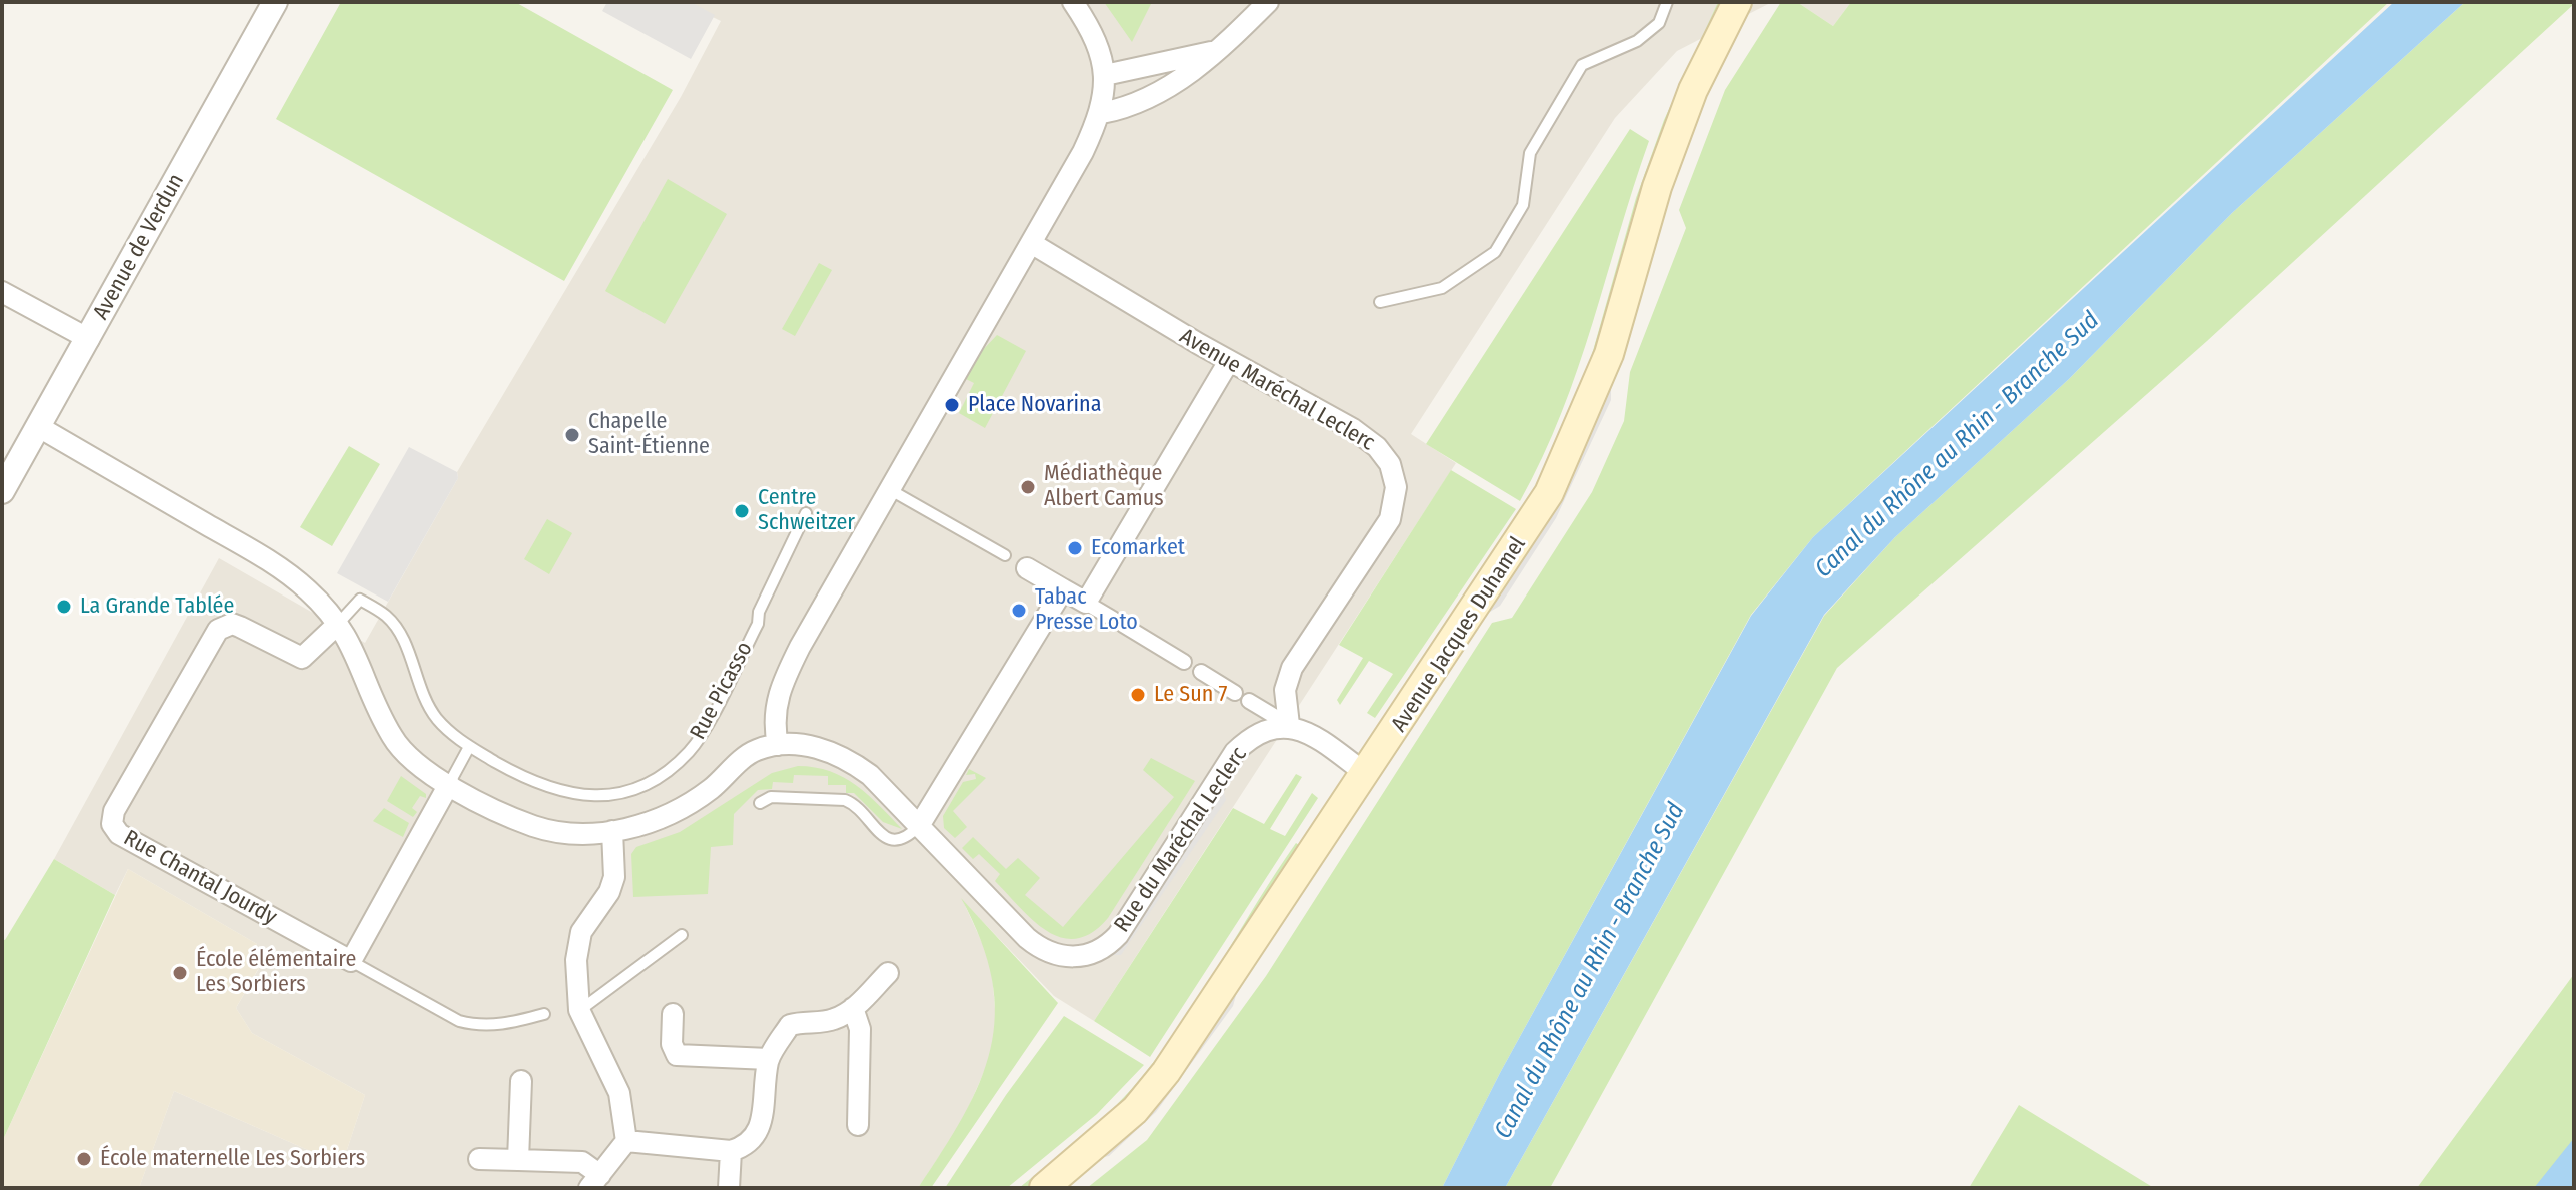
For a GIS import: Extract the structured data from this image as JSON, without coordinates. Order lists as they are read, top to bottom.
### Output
{
  "streets": {
    "main road": ["Avenue Jacques Duhamel"],
    "street": [
      "Avenue de Verdun",
      "Avenue Maréchal Leclerc",
      "Rue du Maréchal Leclerc",
      "Rue Chantal Jourdy"
    ],
    "lane": ["Rue Picasso"]
  },
  "crossings": [
    ["Avenue Maréchal Leclerc", "Rue du Maréchal Leclerc"],
    ["Rue Picasso", "Rue Chantal Jourdy"]
  ],
  "water": ["Canal du Rhône au Rhin - Branche Sud"],
  "places": [
    "Place Novarina",
    "Chapelle Saint-Étienne",
    "Médiathèque Albert Camus",
    "Centre Schweitzer",
    "Ecomarket",
    "La Grande Tablée",
    "Tabac Presse Loto",
    "Le Sun 7",
    "École élémentaire Les Sorbiers",
    "École maternelle Les Sorbiers"
  ]
}
